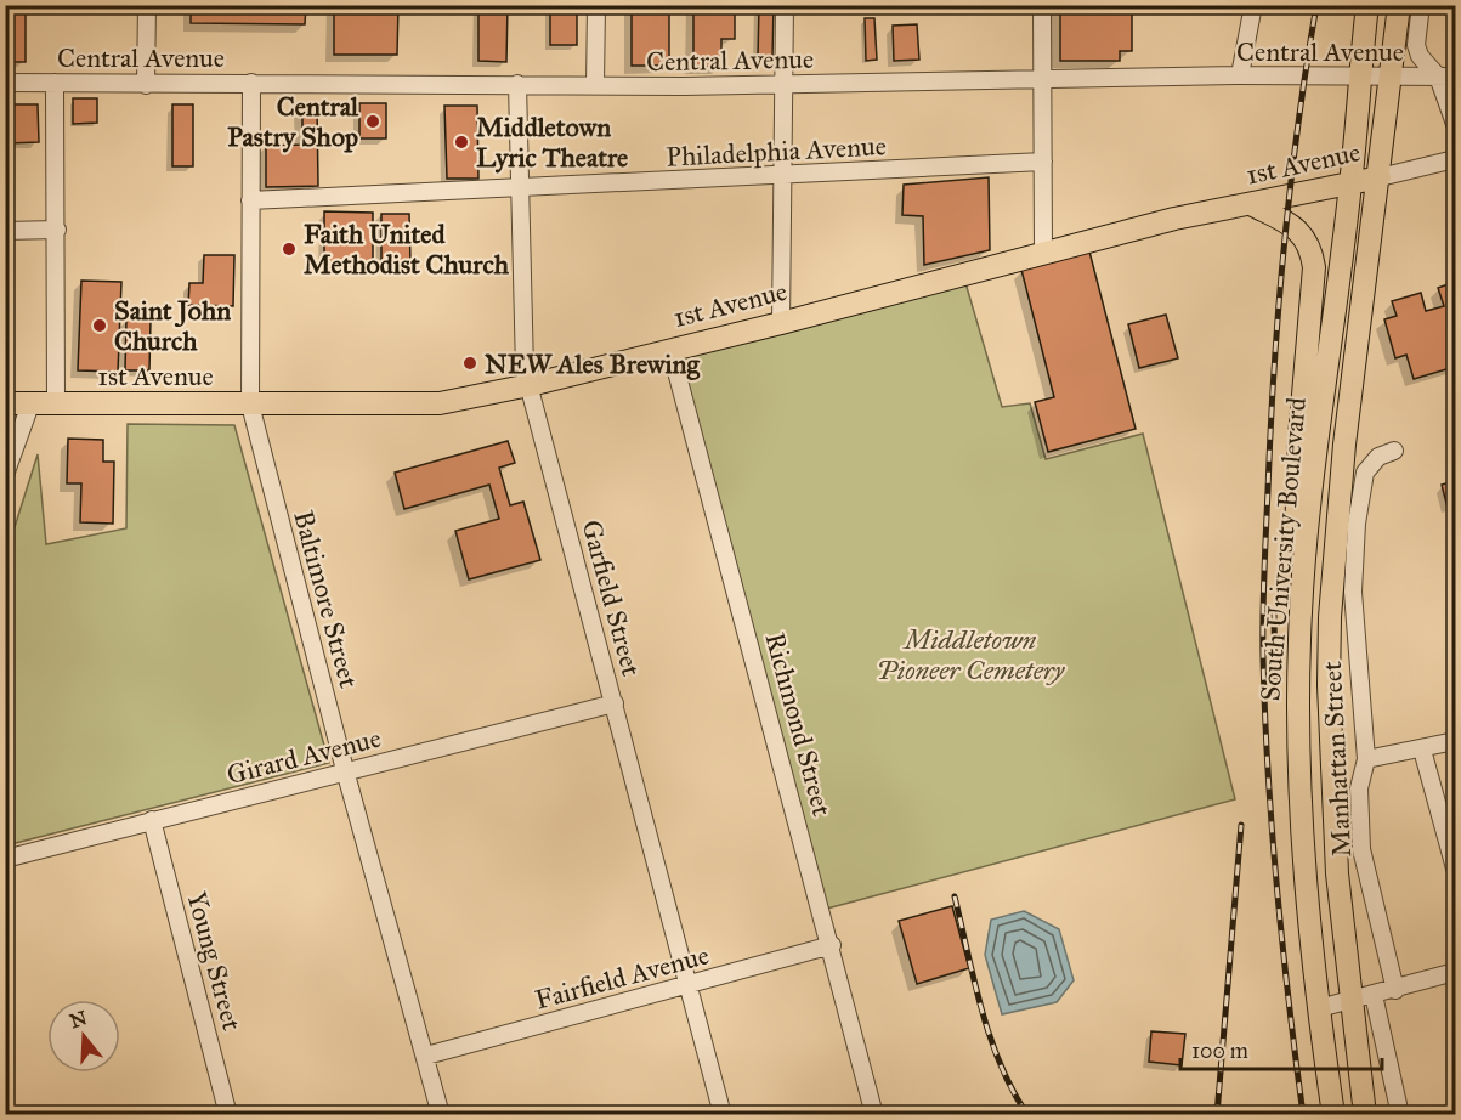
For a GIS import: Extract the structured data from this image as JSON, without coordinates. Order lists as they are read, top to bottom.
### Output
{
  "streets": {
    "main road": ["1st Avenue", "South University Boulevard"],
    "street": [
      "Central Avenue",
      "Philadelphia Avenue",
      "Garfield Street",
      "Baltimore Street",
      "Richmond Street",
      "Girard Avenue",
      "Manhattan Street",
      "Young Street",
      "Fairfield Avenue"
    ]
  },
  "crossings": [
    ["Central Avenue", "South University Boulevard"],
    ["Central Avenue", "Garfield Street"],
    ["Central Avenue", "Baltimore Street"],
    ["Philadelphia Avenue", "Garfield Street"],
    ["Philadelphia Avenue", "Baltimore Street"],
    ["1st Avenue", "South University Boulevard"],
    ["1st Avenue", "Garfield Street"],
    ["1st Avenue", "Baltimore Street"],
    ["1st Avenue", "Richmond Street"],
    ["Garfield Street", "Girard Avenue"],
    ["Garfield Street", "Fairfield Avenue"],
    ["Baltimore Street", "Girard Avenue"],
    ["Baltimore Street", "Fairfield Avenue"],
    ["Richmond Street", "Fairfield Avenue"],
    ["Girard Avenue", "Young Street"]
  ],
  "parks": ["Middletown Pioneer Cemetery"],
  "places": [
    "Central Pastry Shop",
    "Middletown Lyric Theatre",
    "Faith United Methodist Church",
    "Saint John Church",
    "NEW Ales Brewing"
  ],
  "scale_bar": "100 m",
  "north": "top"
}
